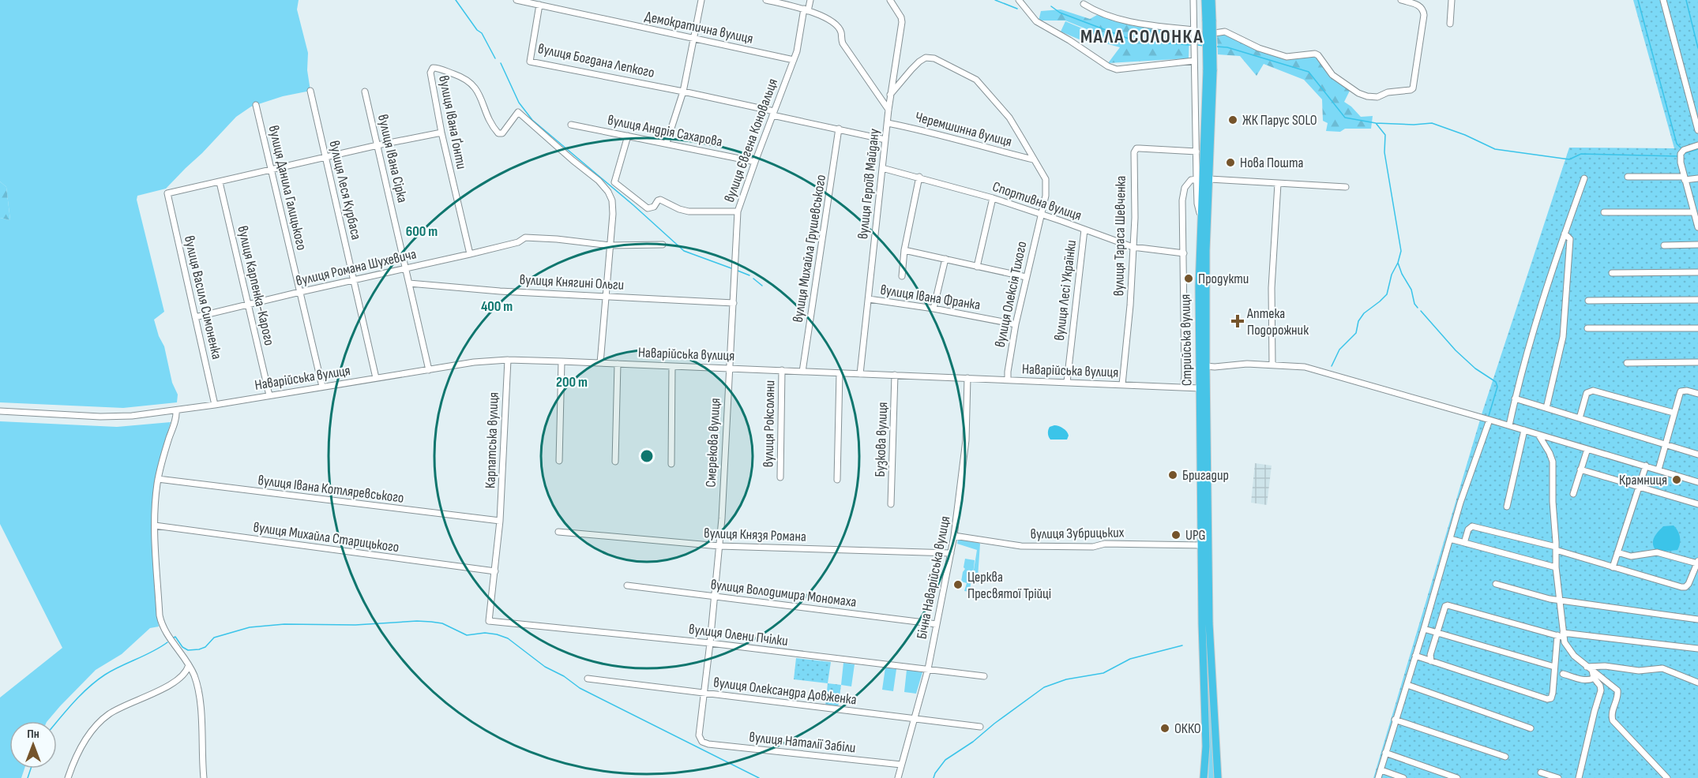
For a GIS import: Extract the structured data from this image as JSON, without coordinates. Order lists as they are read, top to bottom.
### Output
{
  "streets": {
    "highway": ["Стрийська вулиця"],
    "street": [
      "Демократична вулиця",
      "вулиця Богдана Лепкого",
      "вулиця Івана Ґонти",
      "Черемшинна вулиця",
      "вулиця Андрія Сахарова",
      "вулиця Євгена Коновальця",
      "вулиця Івана Сірка",
      "вулиця Героїв Майдану",
      "вулиця Данила Галицького",
      "вулиця Леся Курбаса",
      "Спортивна вулиця",
      "вулиця Тараса Шевченка",
      "вулиця Михайла Грушевського",
      "вулиця Романа Шухевича",
      "вулиця Княгині Ольги",
      "вулиця Карпенка-Карого",
      "вулиця Лесі Українки",
      "вулиця Олексія Тихого",
      "вулиця Василя Симоненка",
      "вулиця Івана Франка",
      "Наварійська вулиця",
      "вулиця Роксоляни",
      "Бузкова вулиця",
      "Карпатська вулиця",
      "Смерекова вулиця",
      "вулиця Івана Котляревського",
      "вулиця Зубрицьких",
      "вулиця Князя Романа",
      "вулиця Михайла Старицького",
      "Бічна Наварійська вулиця",
      "вулиця Володимира Мономаха",
      "вулиця Олени Пчілки",
      "вулиця Олександра Довженка",
      "вулиця Наталії Забіли"
    ]
  },
  "crossings": [
    ["Демократична вулиця", "вулиця Богдана Лепкого"],
    ["Демократична вулиця", "вулиця Євгена Коновальця"],
    ["вулиця Богдана Лепкого", "вулиця Євгена Коновальця"],
    ["вулиця Богдана Лепкого", "вулиця Героїв Майдану"],
    ["вулиця Богдана Лепкого", "вулиця Михайла Грушевського"],
    ["вулиця Івана Ґонти", "вулиця Романа Шухевича"],
    ["Черемшинна вулиця", "вулиця Героїв Майдану"],
    ["Черемшинна вулиця", "вулиця Олексія Тихого"],
    ["вулиця Андрія Сахарова", "вулиця Євгена Коновальця"],
    ["вулиця Євгена Коновальця", "вулиця Княгині Ольги"],
    ["вулиця Євгена Коновальця", "Наварійська вулиця"],
    ["вулиця Євгена Коновальця", "Смерекова вулиця"],
    ["вулиця Івана Сірка", "вулиця Романа Шухевича"],
    ["вулиця Івана Сірка", "вулиця Княгині Ольги"],
    ["вулиця Івана Сірка", "Наварійська вулиця"],
    ["вулиця Героїв Майдану", "Спортивна вулиця"],
    ["вулиця Героїв Майдану", "вулиця Олексія Тихого"],
    ["вулиця Героїв Майдану", "вулиця Івана Франка"],
    ["вулиця Героїв Майдану", "Наварійська вулиця"],
    ["вулиця Данила Галицького", "вулиця Романа Шухевича"],
    ["вулиця Данила Галицького", "Наварійська вулиця"],
    ["вулиця Леся Курбаса", "вулиця Романа Шухевича"],
    ["вулиця Леся Курбаса", "Наварійська вулиця"],
    ["Спортивна вулиця", "вулиця Тараса Шевченка"],
    ["Спортивна вулиця", "вулиця Лесі Українки"],
    ["Спортивна вулиця", "вулиця Олексія Тихого"],
    ["вулиця Тараса Шевченка", "Наварійська вулиця"],
    ["вулиця Михайла Грушевського", "Наварійська вулиця"],
    ["вулиця Романа Шухевича", "вулиця Карпенка-Карого"],
    ["вулиця Романа Шухевича", "вулиця Василя Симоненка"],
    ["вулиця Карпенка-Карого", "вулиця Василя Симоненка"],
    ["вулиця Карпенка-Карого", "Наварійська вулиця"],
    ["вулиця Лесі Українки", "Наварійська вулиця"],
    ["вулиця Олексія Тихого", "вулиця Івана Франка"],
    ["вулиця Олексія Тихого", "Наварійська вулиця"],
    ["вулиця Василя Симоненка", "Наварійська вулиця"],
    ["Стрийська вулиця", "Наварійська вулиця"],
    ["Стрийська вулиця", "вулиця Зубрицьких"],
    ["Наварійська вулиця", "вулиця Роксоляни"],
    ["Наварійська вулиця", "Бузкова вулиця"],
    ["Наварійська вулиця", "Карпатська вулиця"],
    ["Наварійська вулиця", "Смерекова вулиця"],
    ["Наварійська вулиця", "Бічна Наварійська вулиця"],
    ["Карпатська вулиця", "вулиця Івана Котляревського"],
    ["Карпатська вулиця", "вулиця Михайла Старицького"],
    ["Карпатська вулиця", "вулиця Олени Пчілки"],
    ["Смерекова вулиця", "вулиця Князя Романа"],
    ["Смерекова вулиця", "вулиця Володимира Мономаха"],
    ["Смерекова вулиця", "вулиця Олени Пчілки"],
    ["Смерекова вулиця", "вулиця Олександра Довженка"],
    ["Смерекова вулиця", "вулиця Наталії Забіли"],
    ["вулиця Зубрицьких", "Бічна Наварійська вулиця"],
    ["вулиця Князя Романа", "Бічна Наварійська вулиця"],
    ["Бічна Наварійська вулиця", "вулиця Володимира Мономаха"],
    ["Бічна Наварійська вулиця", "вулиця Олени Пчілки"],
    ["Бічна Наварійська вулиця", "вулиця Олександра Довженка"],
    ["Бічна Наварійська вулиця", "вулиця Наталії Забіли"]
  ],
  "districts": ["МАЛА СОЛОНКА"],
  "places": {
    "other": [
      "ЖК Парус SOLO",
      "Нова Пошта",
      "Продукти",
      "Бригадир",
      "Крамниця",
      "UPG",
      "Церква Пресвятої Трійці",
      "ОККО"
    ],
    "health": ["Аптека Подорожник"]
  },
  "north": "top",
  "rings": ["600 m", "400 m", "200 m"]
}
